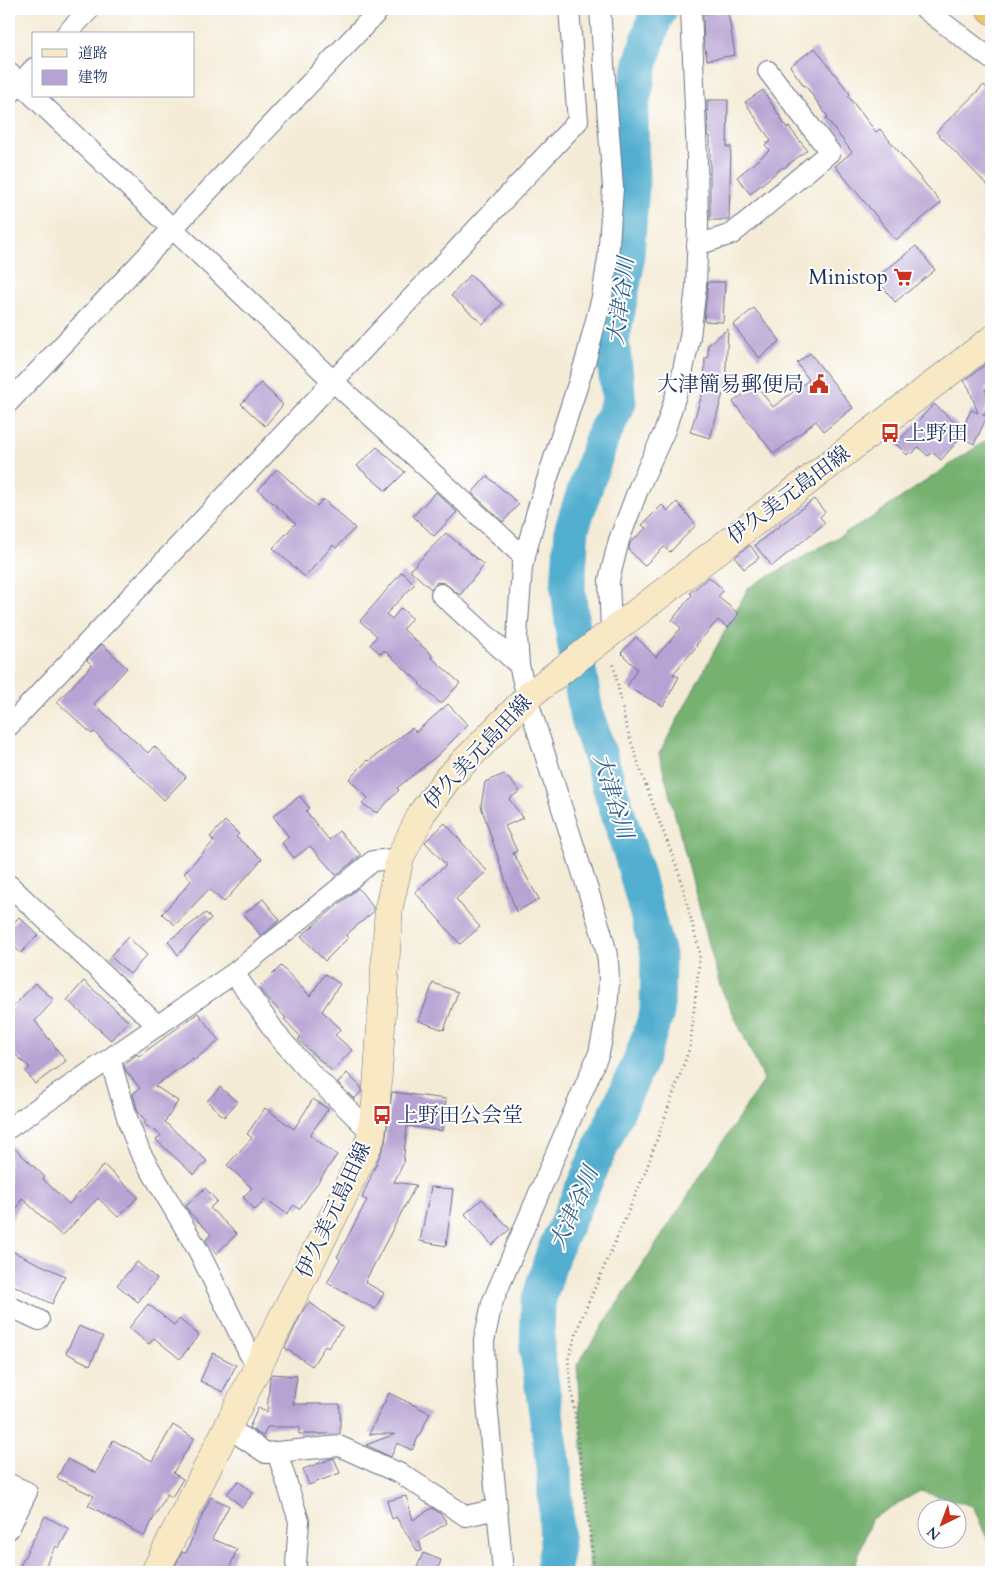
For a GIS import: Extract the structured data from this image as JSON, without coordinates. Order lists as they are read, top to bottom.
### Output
{
  "streets": {
    "main road": ["伊久美元島田線"]
  },
  "water": ["大津谷川"],
  "places": {
    "supermarket": ["Ministop"],
    "public building": ["大津簡易郵便局"],
    "bus stop": ["上野田", "上野田公会堂"]
  },
  "legend": ["道路", "建物"],
  "north": "bottom left"
}
